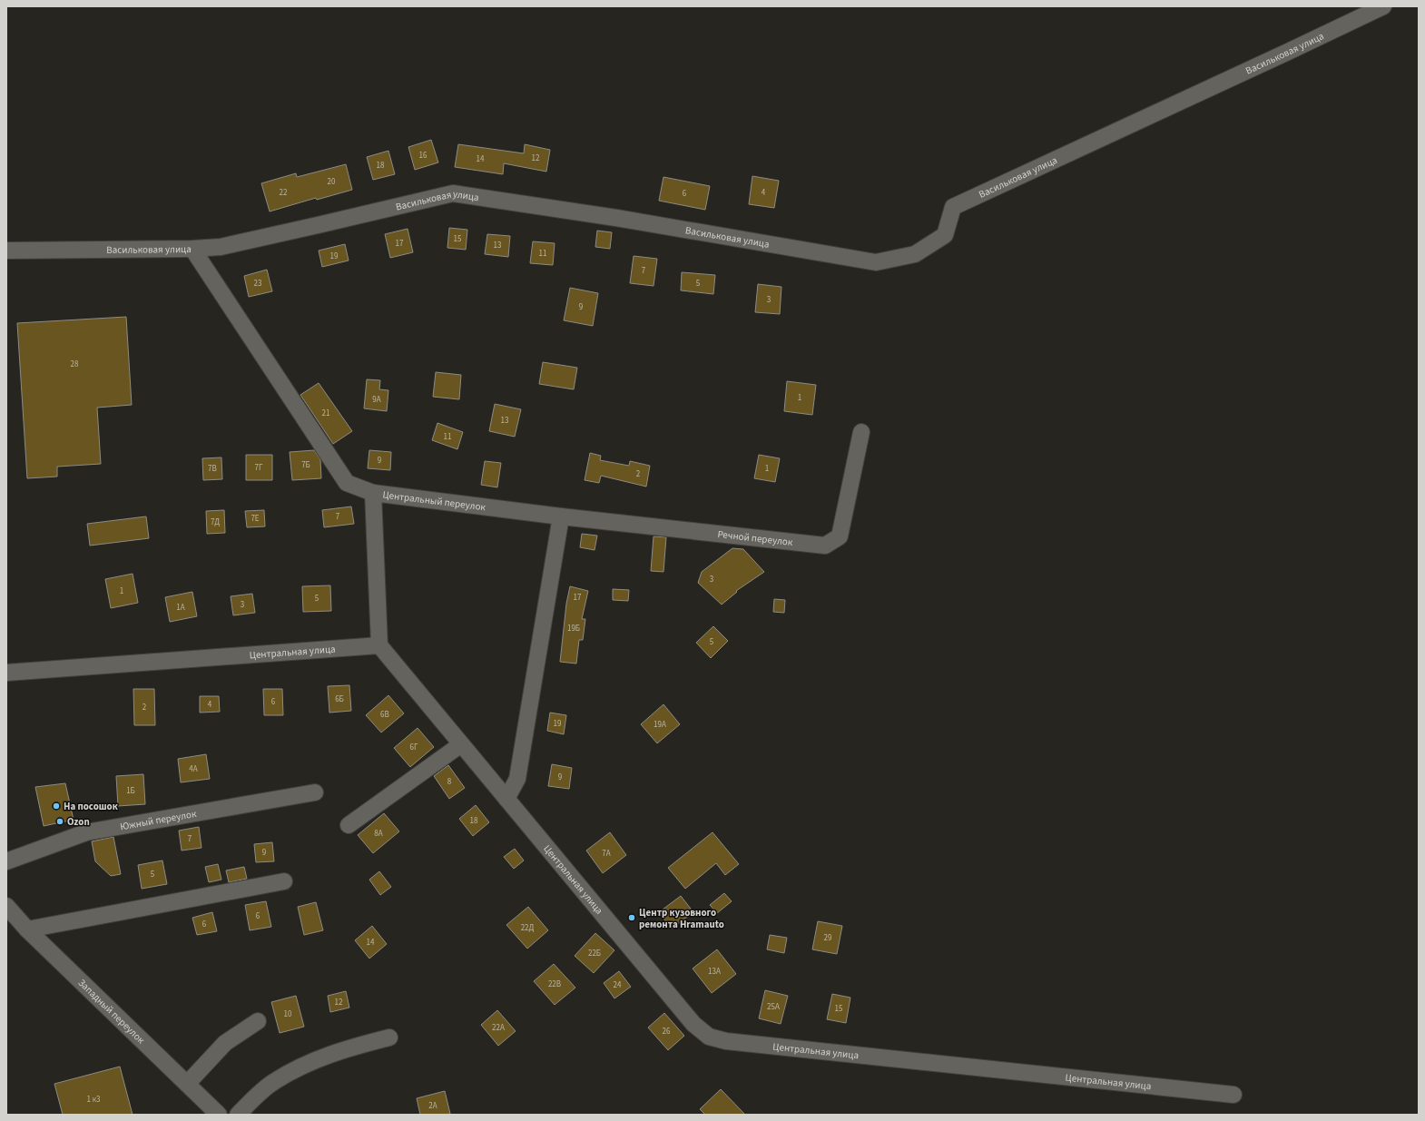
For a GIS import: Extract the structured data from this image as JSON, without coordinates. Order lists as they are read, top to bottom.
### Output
{
  "streets": {
    "street": [
      "Васильковая улица",
      "Центральный переулок",
      "Речной переулок",
      "Центральная улица",
      "Южный переулок",
      "Западный переулок"
    ]
  },
  "crossings": [
    ["Центральный переулок", "Речной переулок"],
    ["Центральный переулок", "Центральная улица"]
  ],
  "places": ["На посошок", "Ozon", "Центр кузовного ремонта Hramauto"],
  "house_numbers": [
    "16",
    "12",
    "14",
    "18",
    "20",
    "22",
    "4",
    "6",
    "15",
    "17",
    "13",
    "11",
    "19",
    "7",
    "23",
    "5",
    "3",
    "9",
    "28",
    "1",
    "9А",
    "21",
    "13",
    "11",
    "9",
    "7Б",
    "7Г",
    "7В",
    "1",
    "2",
    "7",
    "7Е",
    "7Д",
    "3",
    "1",
    "17",
    "5",
    "3",
    "1А",
    "19Б",
    "5",
    "6Б",
    "6",
    "4",
    "2",
    "6В",
    "19",
    "19А",
    "6Г",
    "4А",
    "9",
    "8",
    "1Б",
    "18",
    "8А",
    "7",
    "9",
    "7А",
    "5",
    "6",
    "6",
    "22Д",
    "29",
    "14",
    "22Б",
    "13А",
    "22В",
    "24",
    "12",
    "25А",
    "15",
    "10",
    "22А",
    "26",
    "1 к3",
    "2А"
  ]
}
